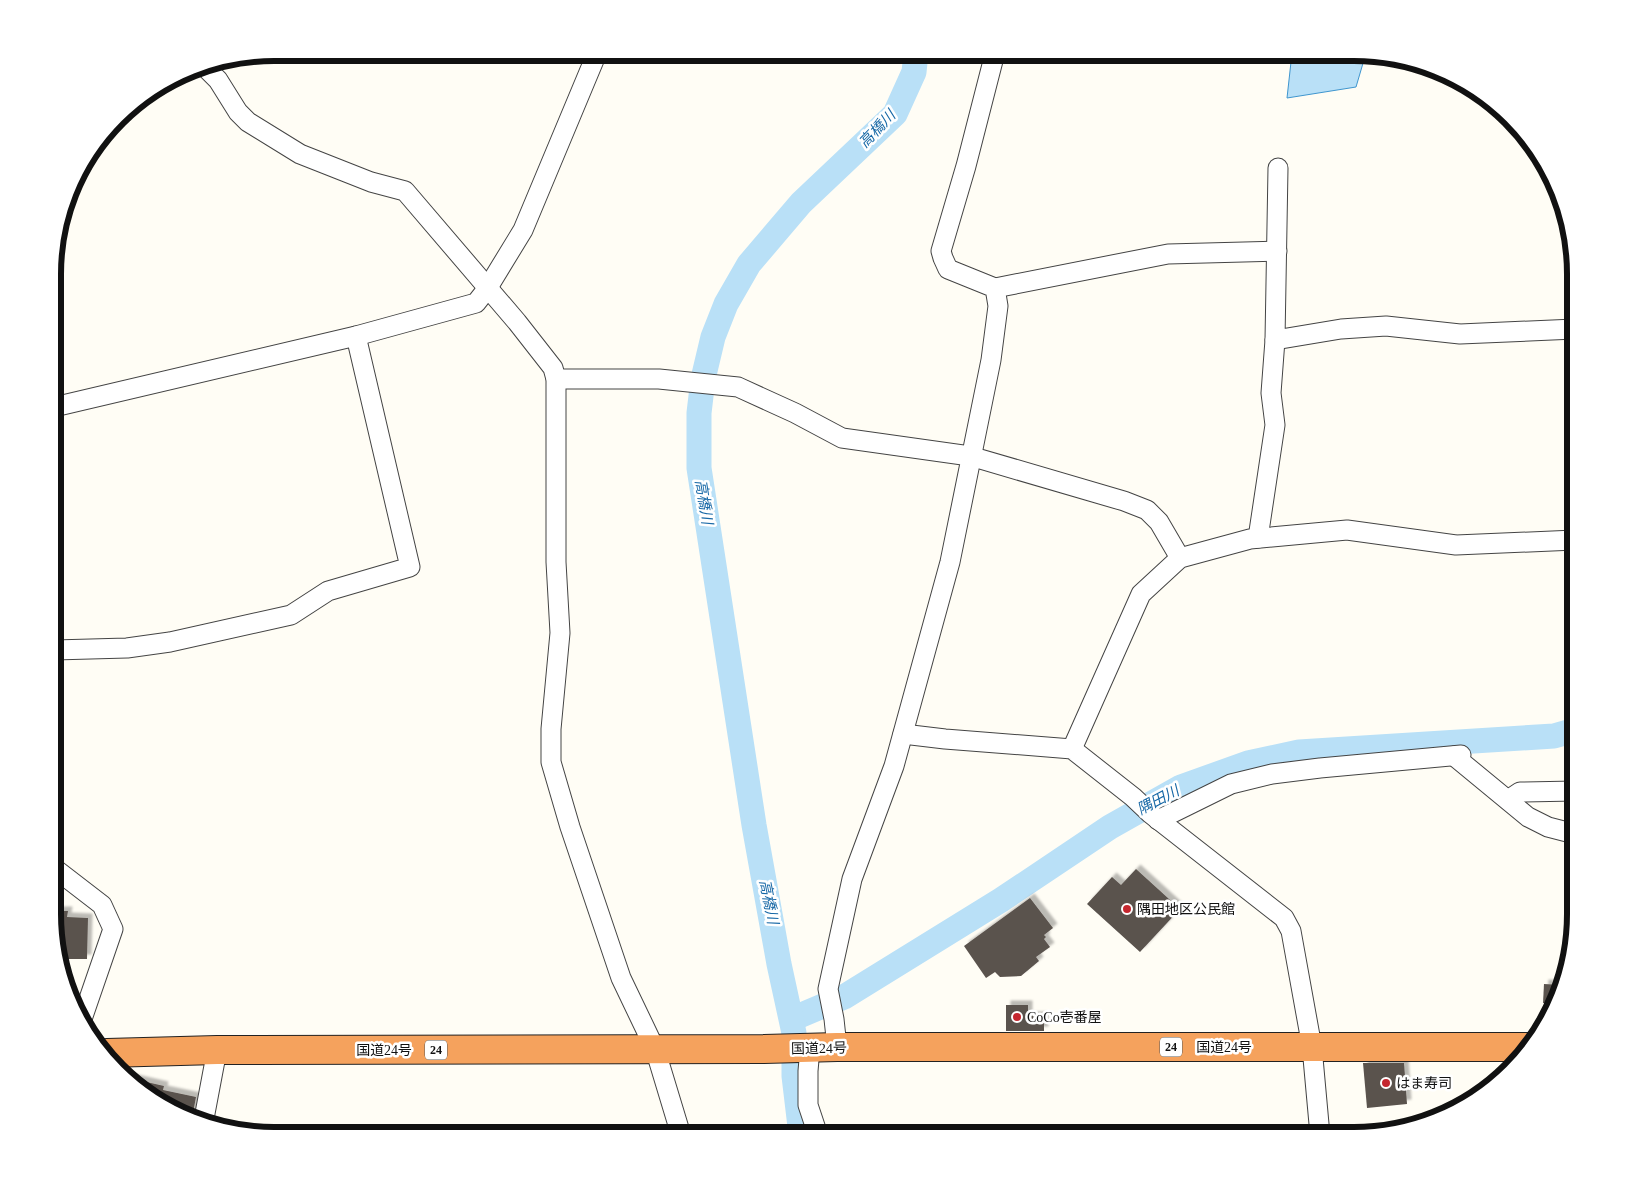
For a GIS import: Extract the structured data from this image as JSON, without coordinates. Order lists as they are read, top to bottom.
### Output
{
  "streets": {
    "highway": ["24", "国道24号"]
  },
  "water": ["高橋川", "隅田川"],
  "places": ["隅田地区公民館", "CoCo壱番屋", "はま寿司"]
}
